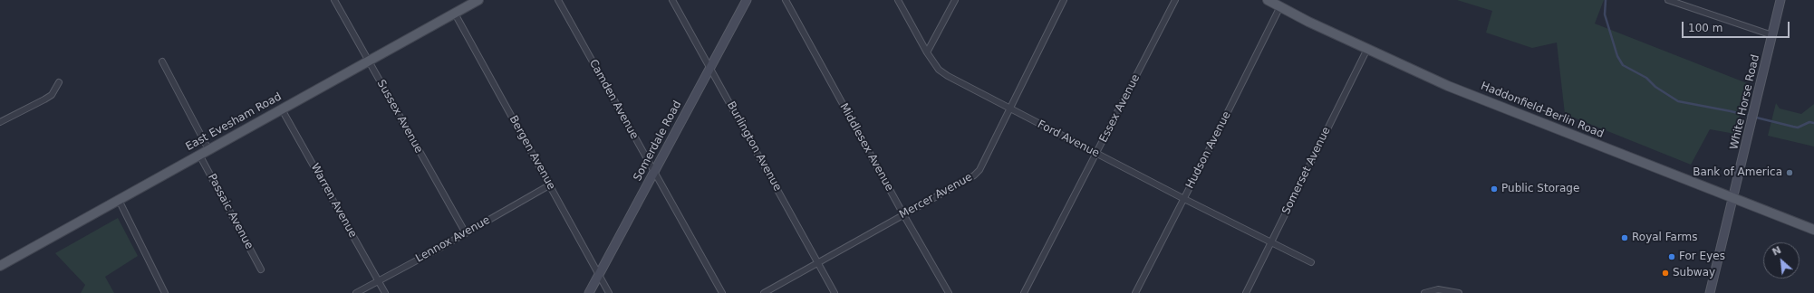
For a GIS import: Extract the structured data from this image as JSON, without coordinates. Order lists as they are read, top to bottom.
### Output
{
  "streets": {
    "main road": [
      "White Horse Road",
      "Haddonfield-Berlin Road",
      "East Evesham Road",
      "Somerdale Road"
    ],
    "street": [
      "Camden Avenue",
      "Essex Avenue",
      "Sussex Avenue",
      "Ford Avenue",
      "Burlington Avenue",
      "Middlesex Avenue",
      "Hudson Avenue",
      "Bergen Avenue",
      "Somerset Avenue",
      "Mercer Avenue",
      "Warren Avenue",
      "Passaic Avenue",
      "Lennox Avenue"
    ]
  },
  "crossings": [
    ["Camden Avenue", "Somerdale Road"],
    ["White Horse Road", "Haddonfield-Berlin Road"],
    ["Essex Avenue", "Ford Avenue"],
    ["Haddonfield-Berlin Road", "Hudson Avenue"],
    ["Haddonfield-Berlin Road", "Somerset Avenue"],
    ["Sussex Avenue", "East Evesham Road"],
    ["Sussex Avenue", "Lennox Avenue"],
    ["East Evesham Road", "Bergen Avenue"],
    ["East Evesham Road", "Warren Avenue"],
    ["East Evesham Road", "Passaic Avenue"],
    ["Ford Avenue", "Hudson Avenue"],
    ["Ford Avenue", "Somerset Avenue"],
    ["Ford Avenue", "Mercer Avenue"],
    ["Somerdale Road", "Burlington Avenue"],
    ["Somerdale Road", "Bergen Avenue"],
    ["Burlington Avenue", "Mercer Avenue"],
    ["Middlesex Avenue", "Mercer Avenue"],
    ["Bergen Avenue", "Lennox Avenue"],
    ["Warren Avenue", "Lennox Avenue"]
  ],
  "places": [
    "Bank of America",
    "Public Storage",
    "Royal Farms",
    "For Eyes",
    "Subway"
  ],
  "scale_bar": "100 m",
  "north": "top left"
}
